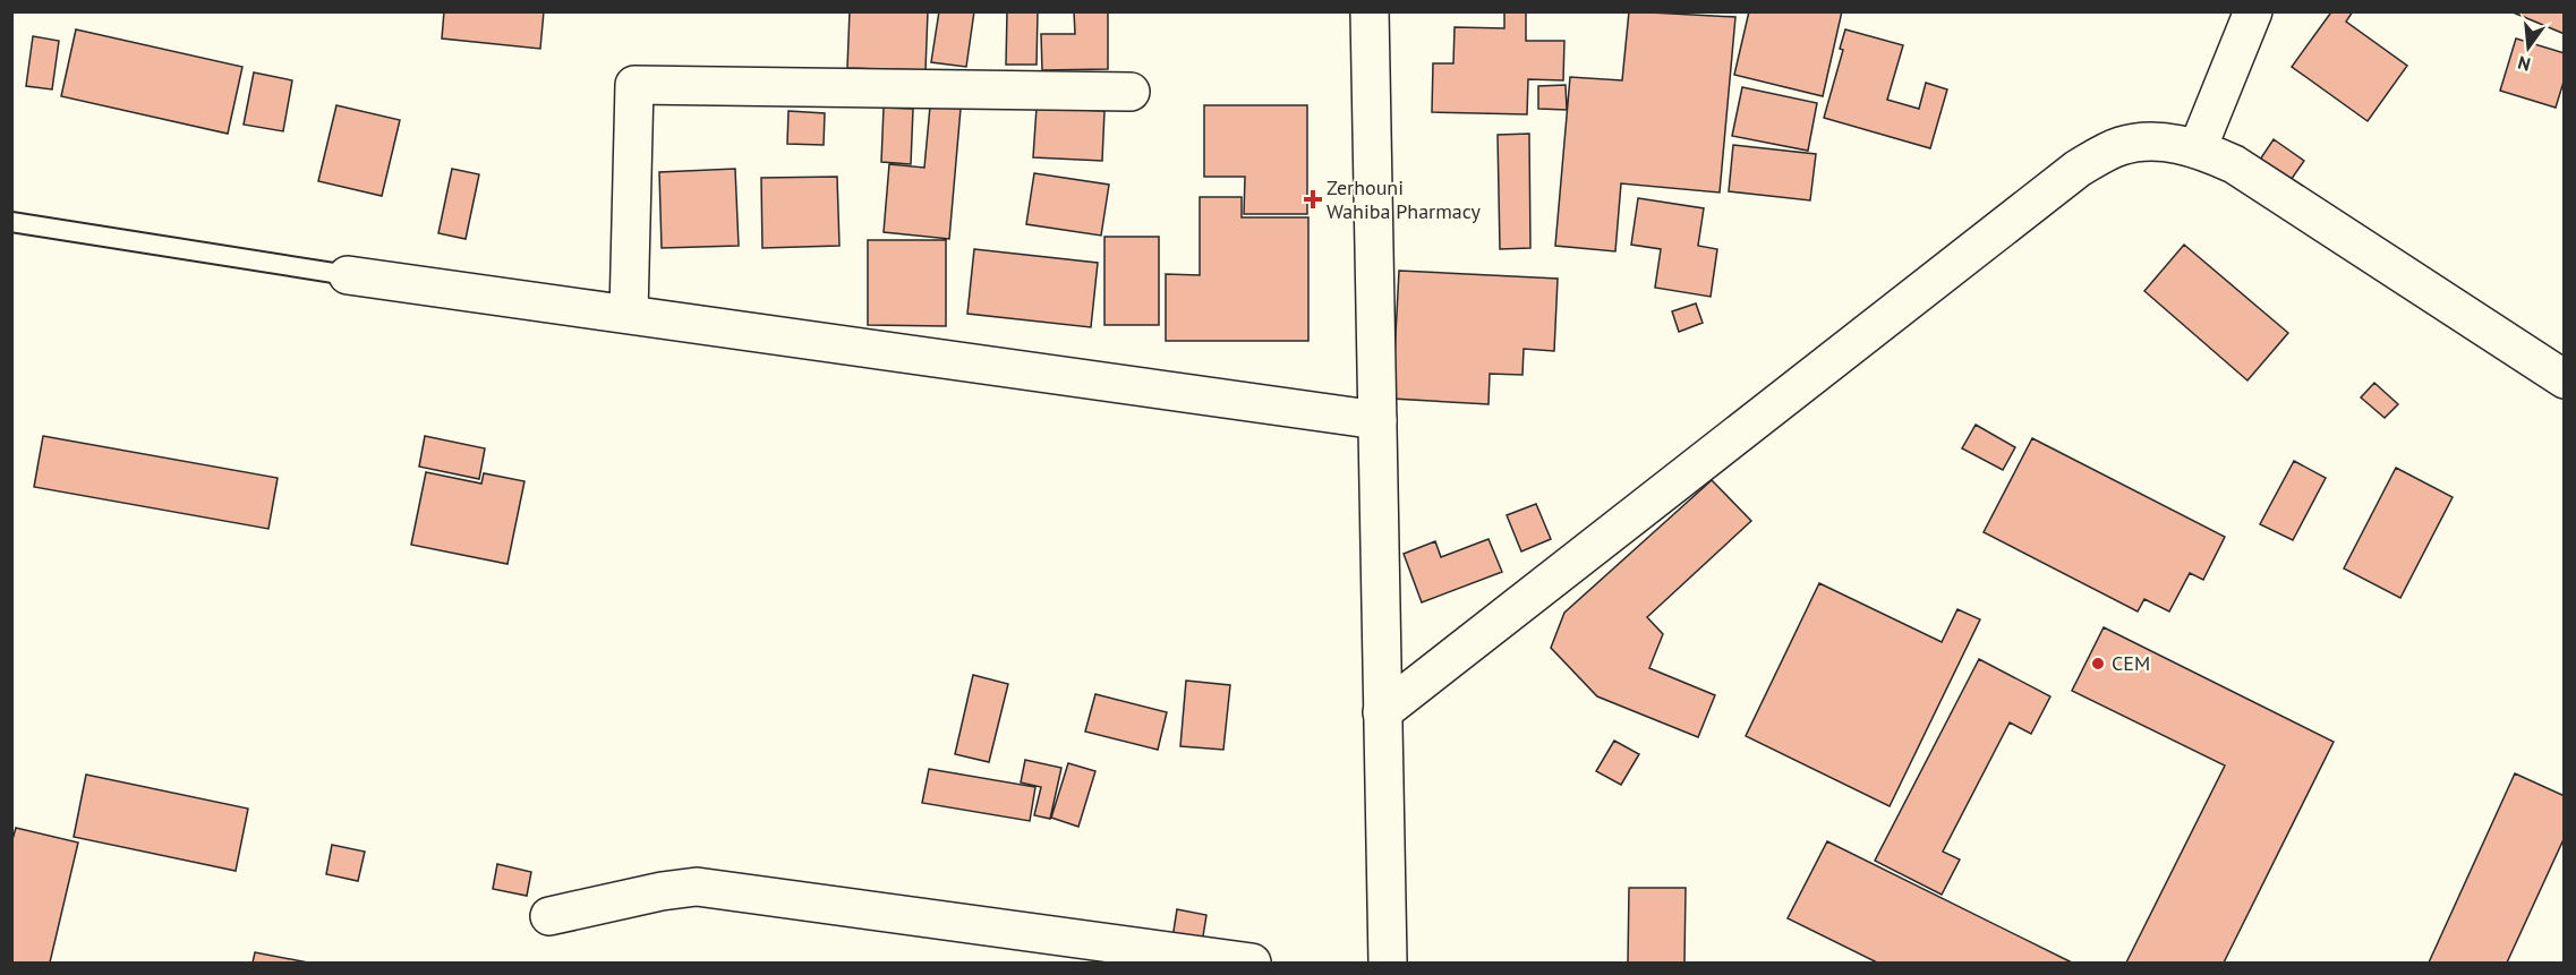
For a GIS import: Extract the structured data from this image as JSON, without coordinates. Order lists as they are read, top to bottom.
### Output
{
  "places": {
    "health": ["Zerhouni Wahiba Pharmacy"],
    "other": ["CEM"]
  },
  "north": "bottom"
}
